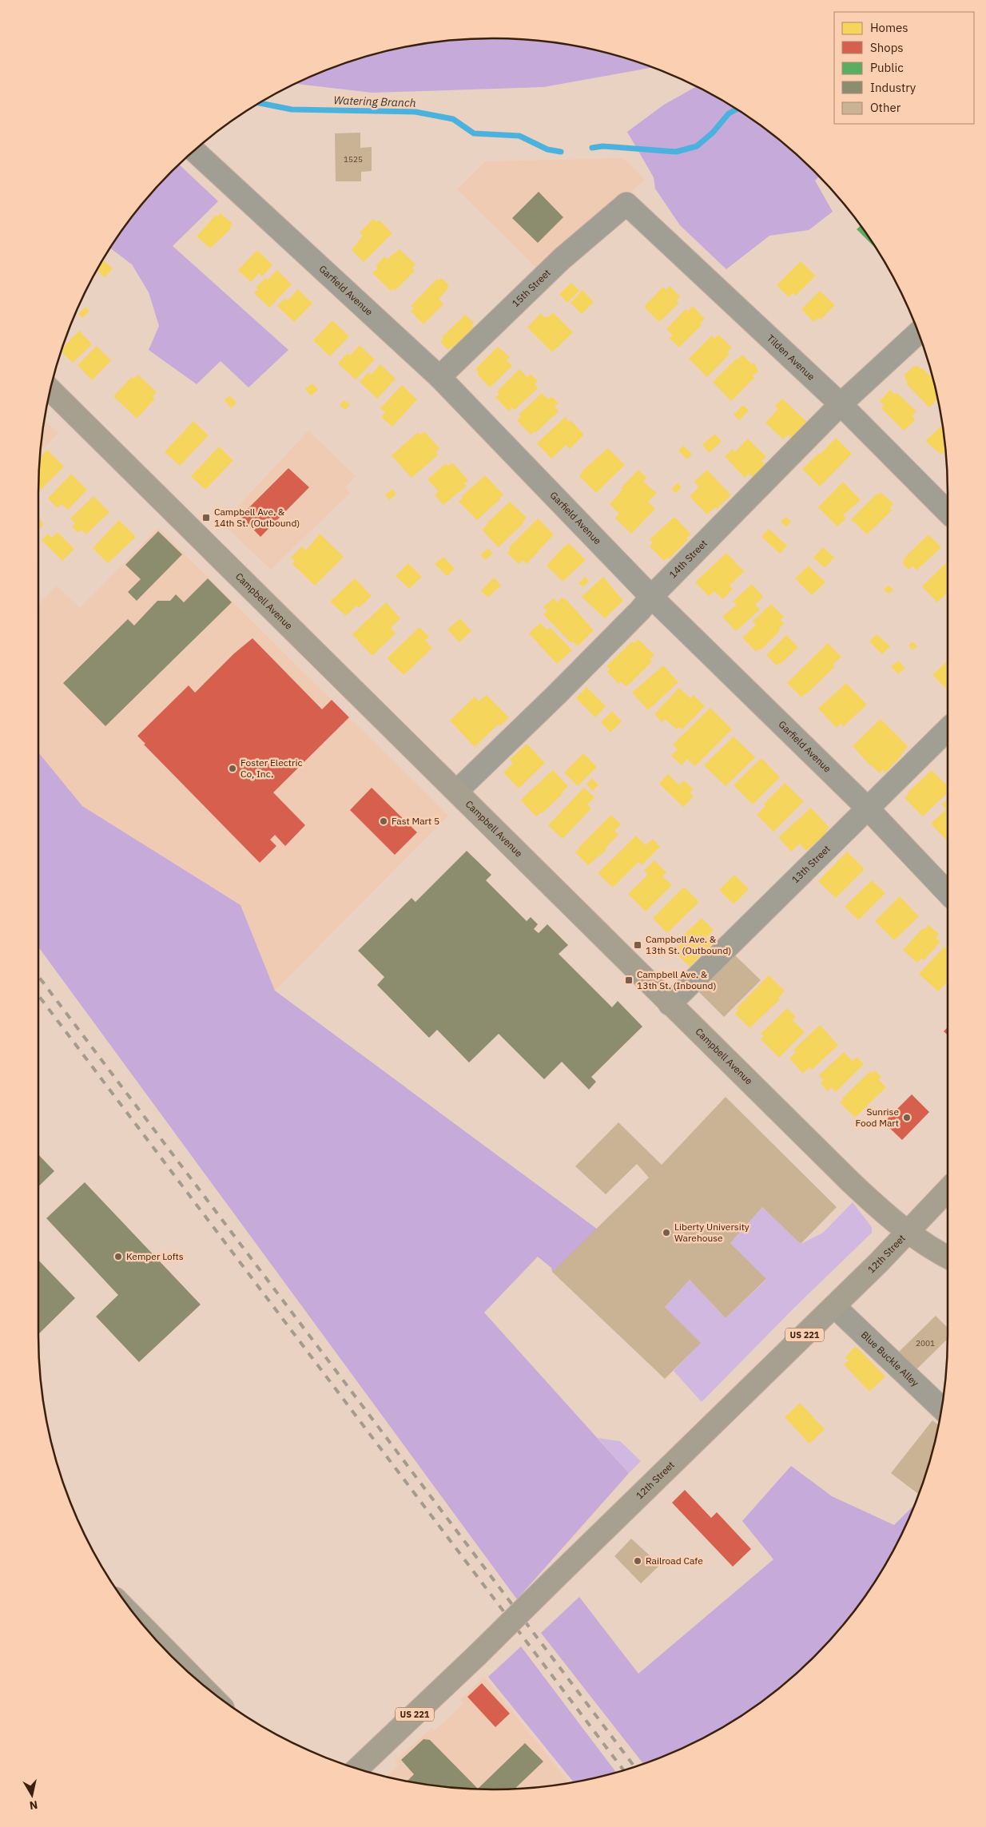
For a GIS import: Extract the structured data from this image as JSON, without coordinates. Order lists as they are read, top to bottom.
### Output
{
  "streets": {
    "main road": ["Campbell Avenue", "12th Street", "US 221"],
    "street": [
      "15th Street",
      "Garfield Avenue",
      "Tilden Avenue",
      "14th Street",
      "13th Street",
      "Blue Buckle Alley"
    ]
  },
  "crossings": [
    ["15th Street", "Garfield Avenue"],
    ["15th Street", "Tilden Avenue"],
    ["Garfield Avenue", "14th Street"],
    ["Garfield Avenue", "13th Street"],
    ["Tilden Avenue", "14th Street"],
    ["14th Street", "Campbell Avenue"],
    ["Campbell Avenue", "13th Street"],
    ["Campbell Avenue", "12th Street"],
    ["12th Street", "Blue Buckle Alley"]
  ],
  "water": ["Watering Branch"],
  "places": {
    "transit": ["Campbell Ave. & 14th St. (Outbound)", "Campbell Ave. & 13th St. (Outbound)", "Campbell Ave. & 13th St. (Inbound)"],
    "other": [
      "Foster Electric Co, Inc.",
      "Fast Mart 5",
      "Sunrise Food Mart",
      "Liberty University Warehouse",
      "Kemper Lofts",
      "Railroad Cafe"
    ]
  },
  "house_numbers": ["1525", "2001"],
  "legend": [
    "Homes",
    "Shops",
    "Public",
    "Industry",
    "Other"
  ],
  "north": "bottom"
}
